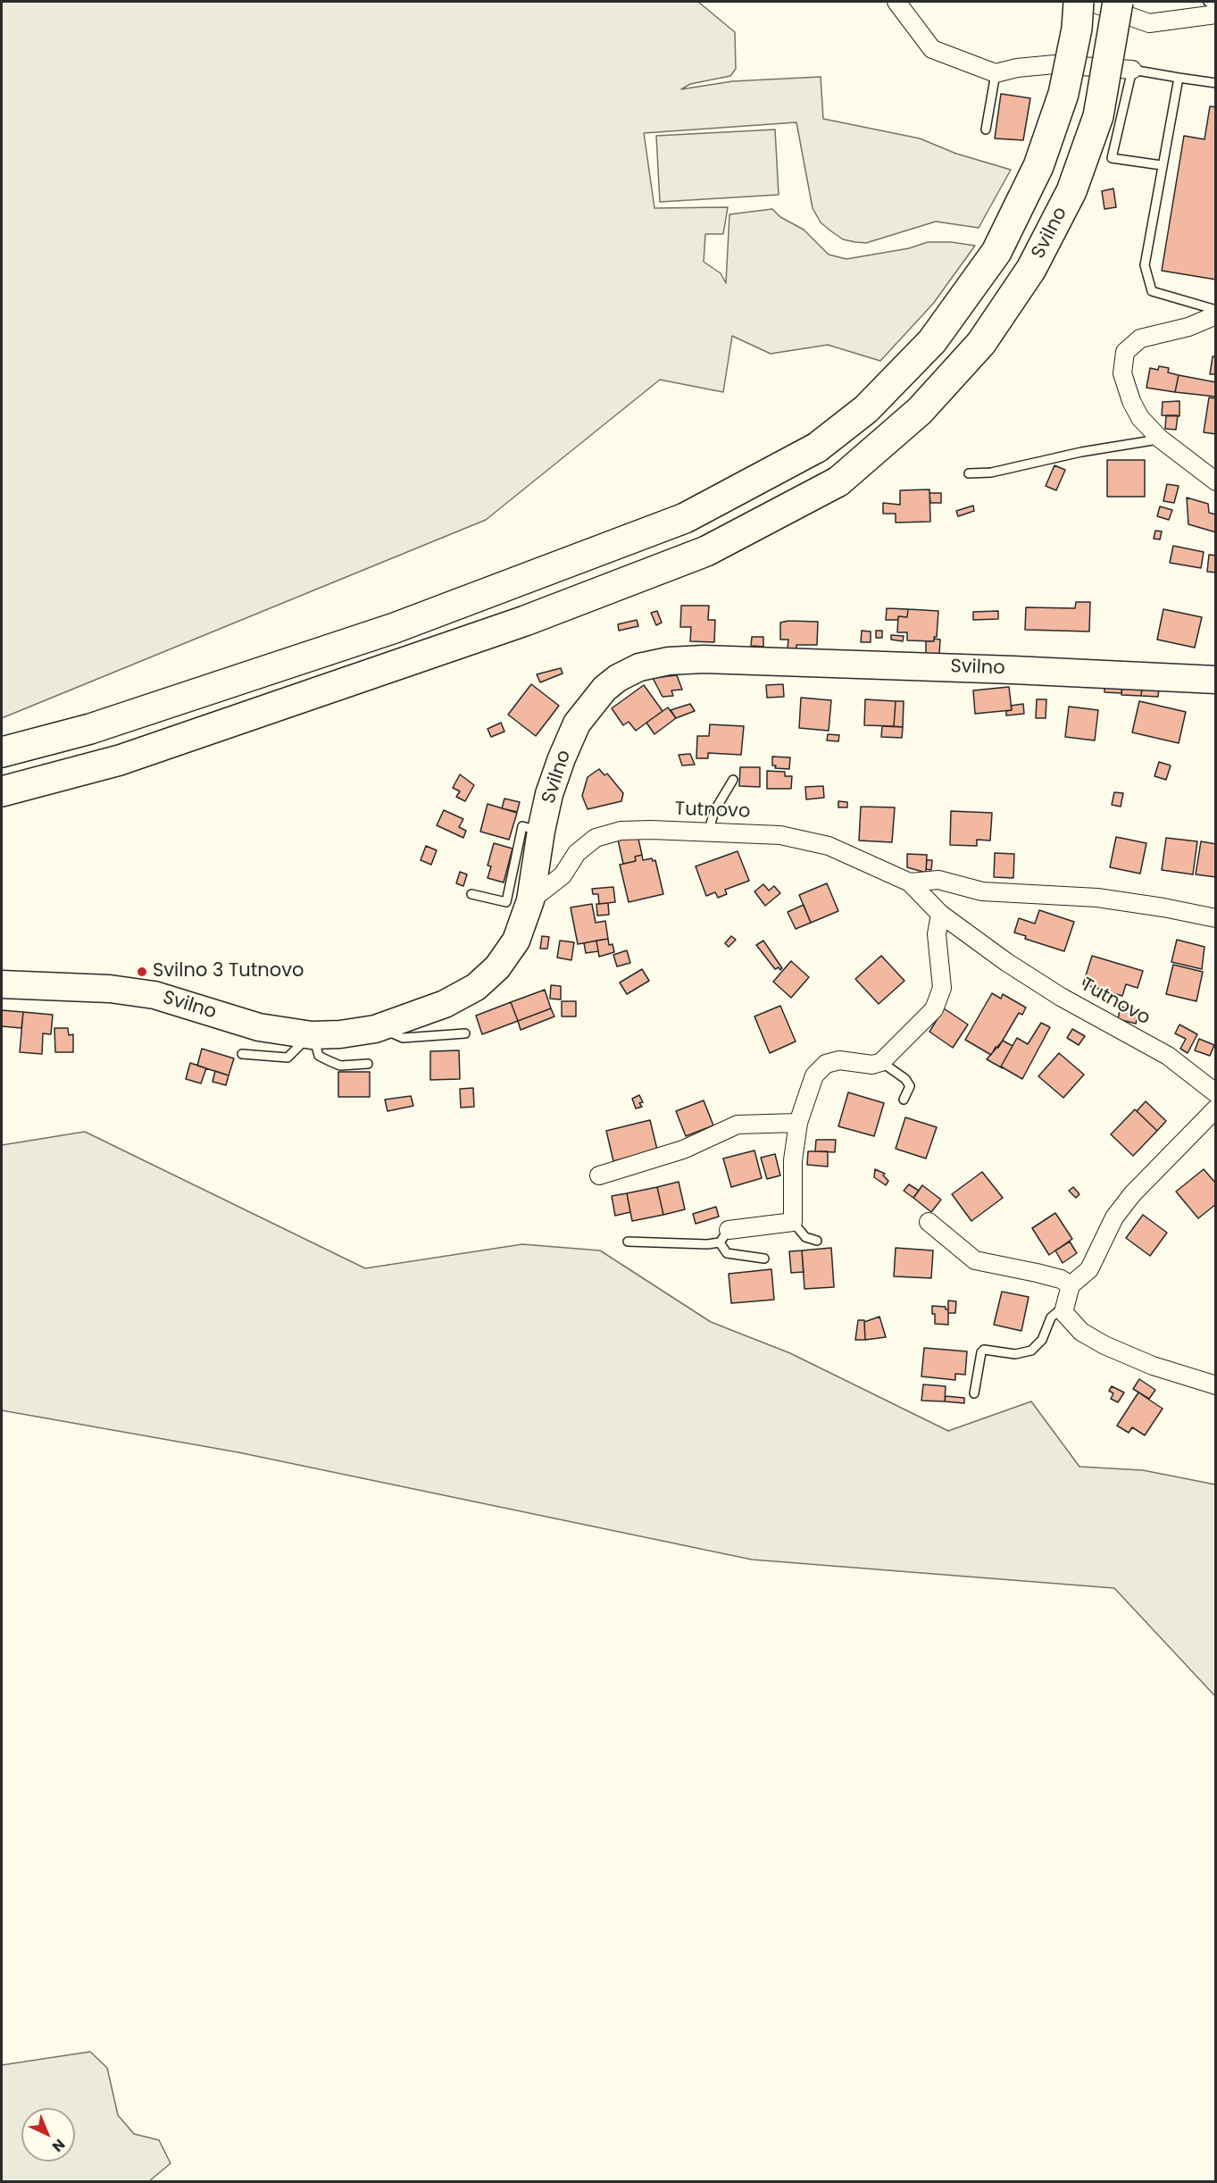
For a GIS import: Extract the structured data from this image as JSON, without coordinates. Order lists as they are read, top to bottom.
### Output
{
  "streets": {
    "highway": ["Svilno"],
    "street": ["Tutnovo"]
  },
  "crossings": [
    ["Svilno", "Tutnovo"]
  ],
  "places": ["Svilno 3 Tutnovo"],
  "north": "bottom right"
}
